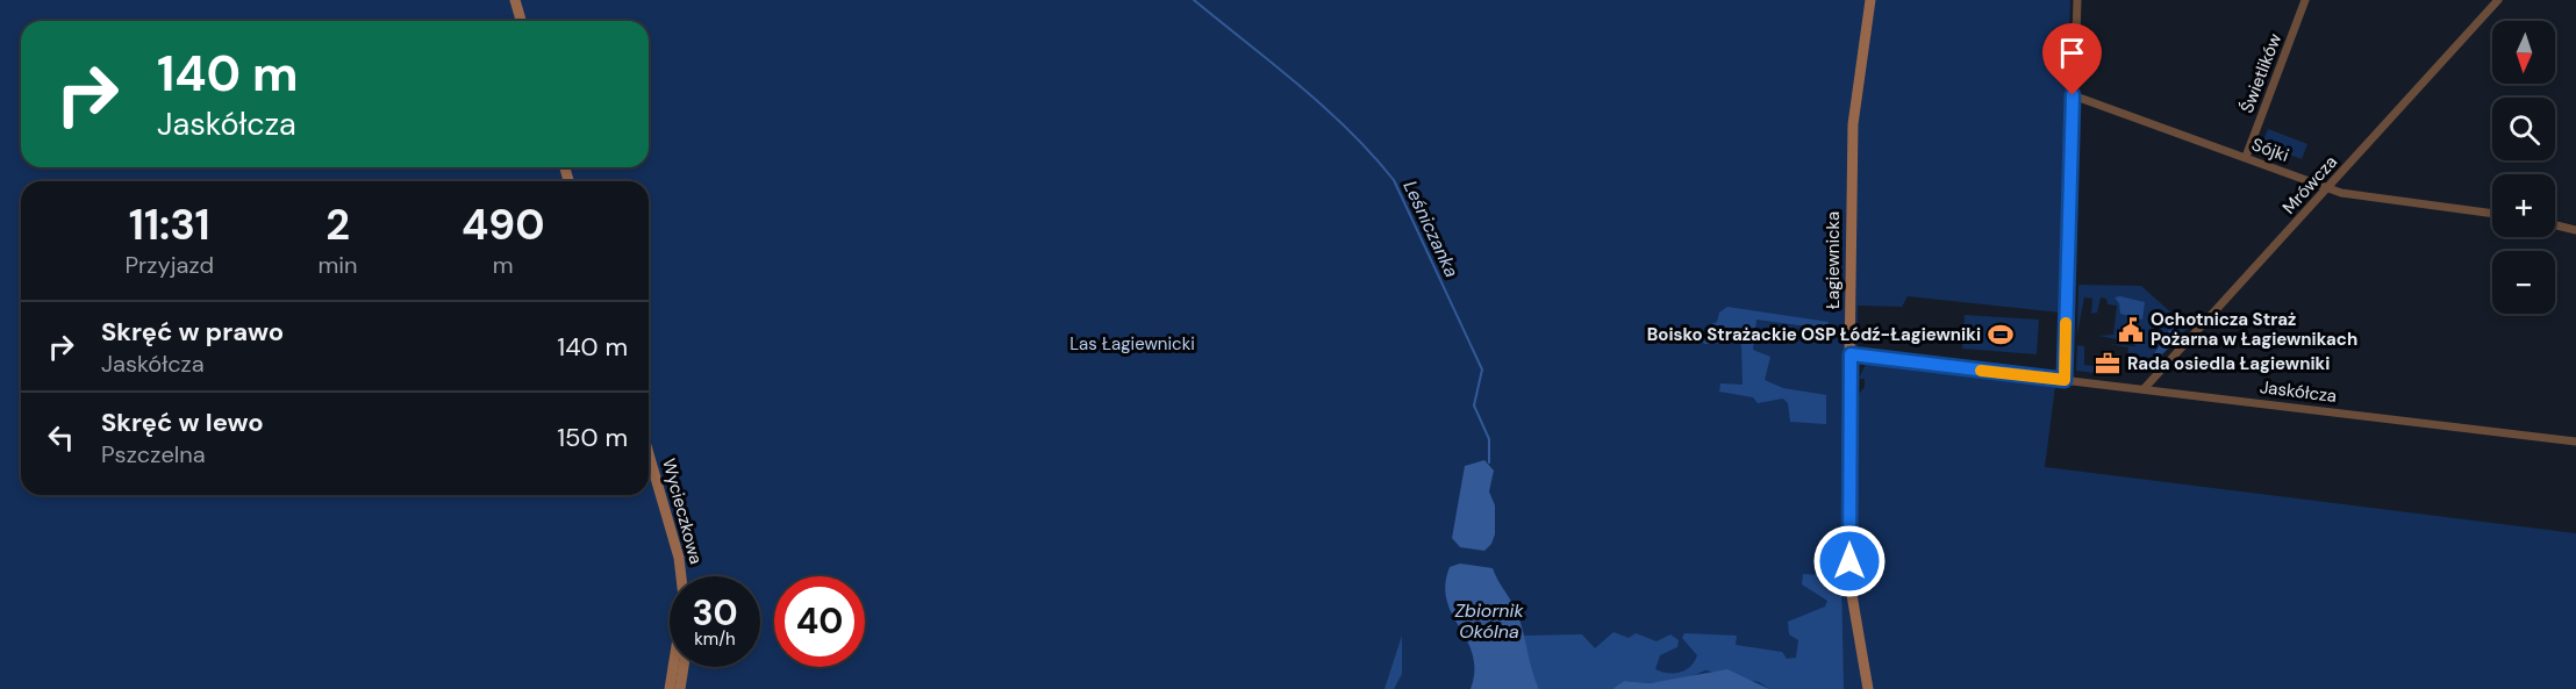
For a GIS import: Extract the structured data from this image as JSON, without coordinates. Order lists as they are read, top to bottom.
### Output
{
  "streets": {
    "street": [
      "Świetlików",
      "Sójki",
      "Mrówcza",
      "Łagiewnicka",
      "Jaskółcza",
      "Wycieczkowa"
    ]
  },
  "crossings": [
    ["Świetlików", "Sójki"],
    ["Sójki", "Mrówcza"],
    ["Mrówcza", "Jaskółcza"],
    ["Łagiewnicka", "Jaskółcza"]
  ],
  "water": ["Leśniczanka", "Zbiornik Okólna"],
  "parks": ["Las Łagiewnicki"],
  "places": {
    "public building": ["Ochotnicza Straż Pożarna w Łagiewnikach"],
    "sports": ["Boisko Strażackie OSP Łódź-Łagiewniki"],
    "office": ["Rada osiedla Łagiewniki"]
  },
  "north": "bottom",
  "page": {
    "map_buttons": ["+", "−"],
    "turn": ["140 m", "Jaskółcza"],
    "eta": [
      "11:31",
      "Przyjazd",
      "2",
      "min",
      "490",
      "m"
    ],
    "list": [
      {
        "name": "Skręć w prawo",
        "note": "Jaskółcza",
        "value": "140 m"
      },
      {
        "name": "Skręć w lewo",
        "note": "Pszczelna",
        "value": "150 m"
      }
    ],
    "speed": "30 km/h",
    "limit": "40"
  }
}
